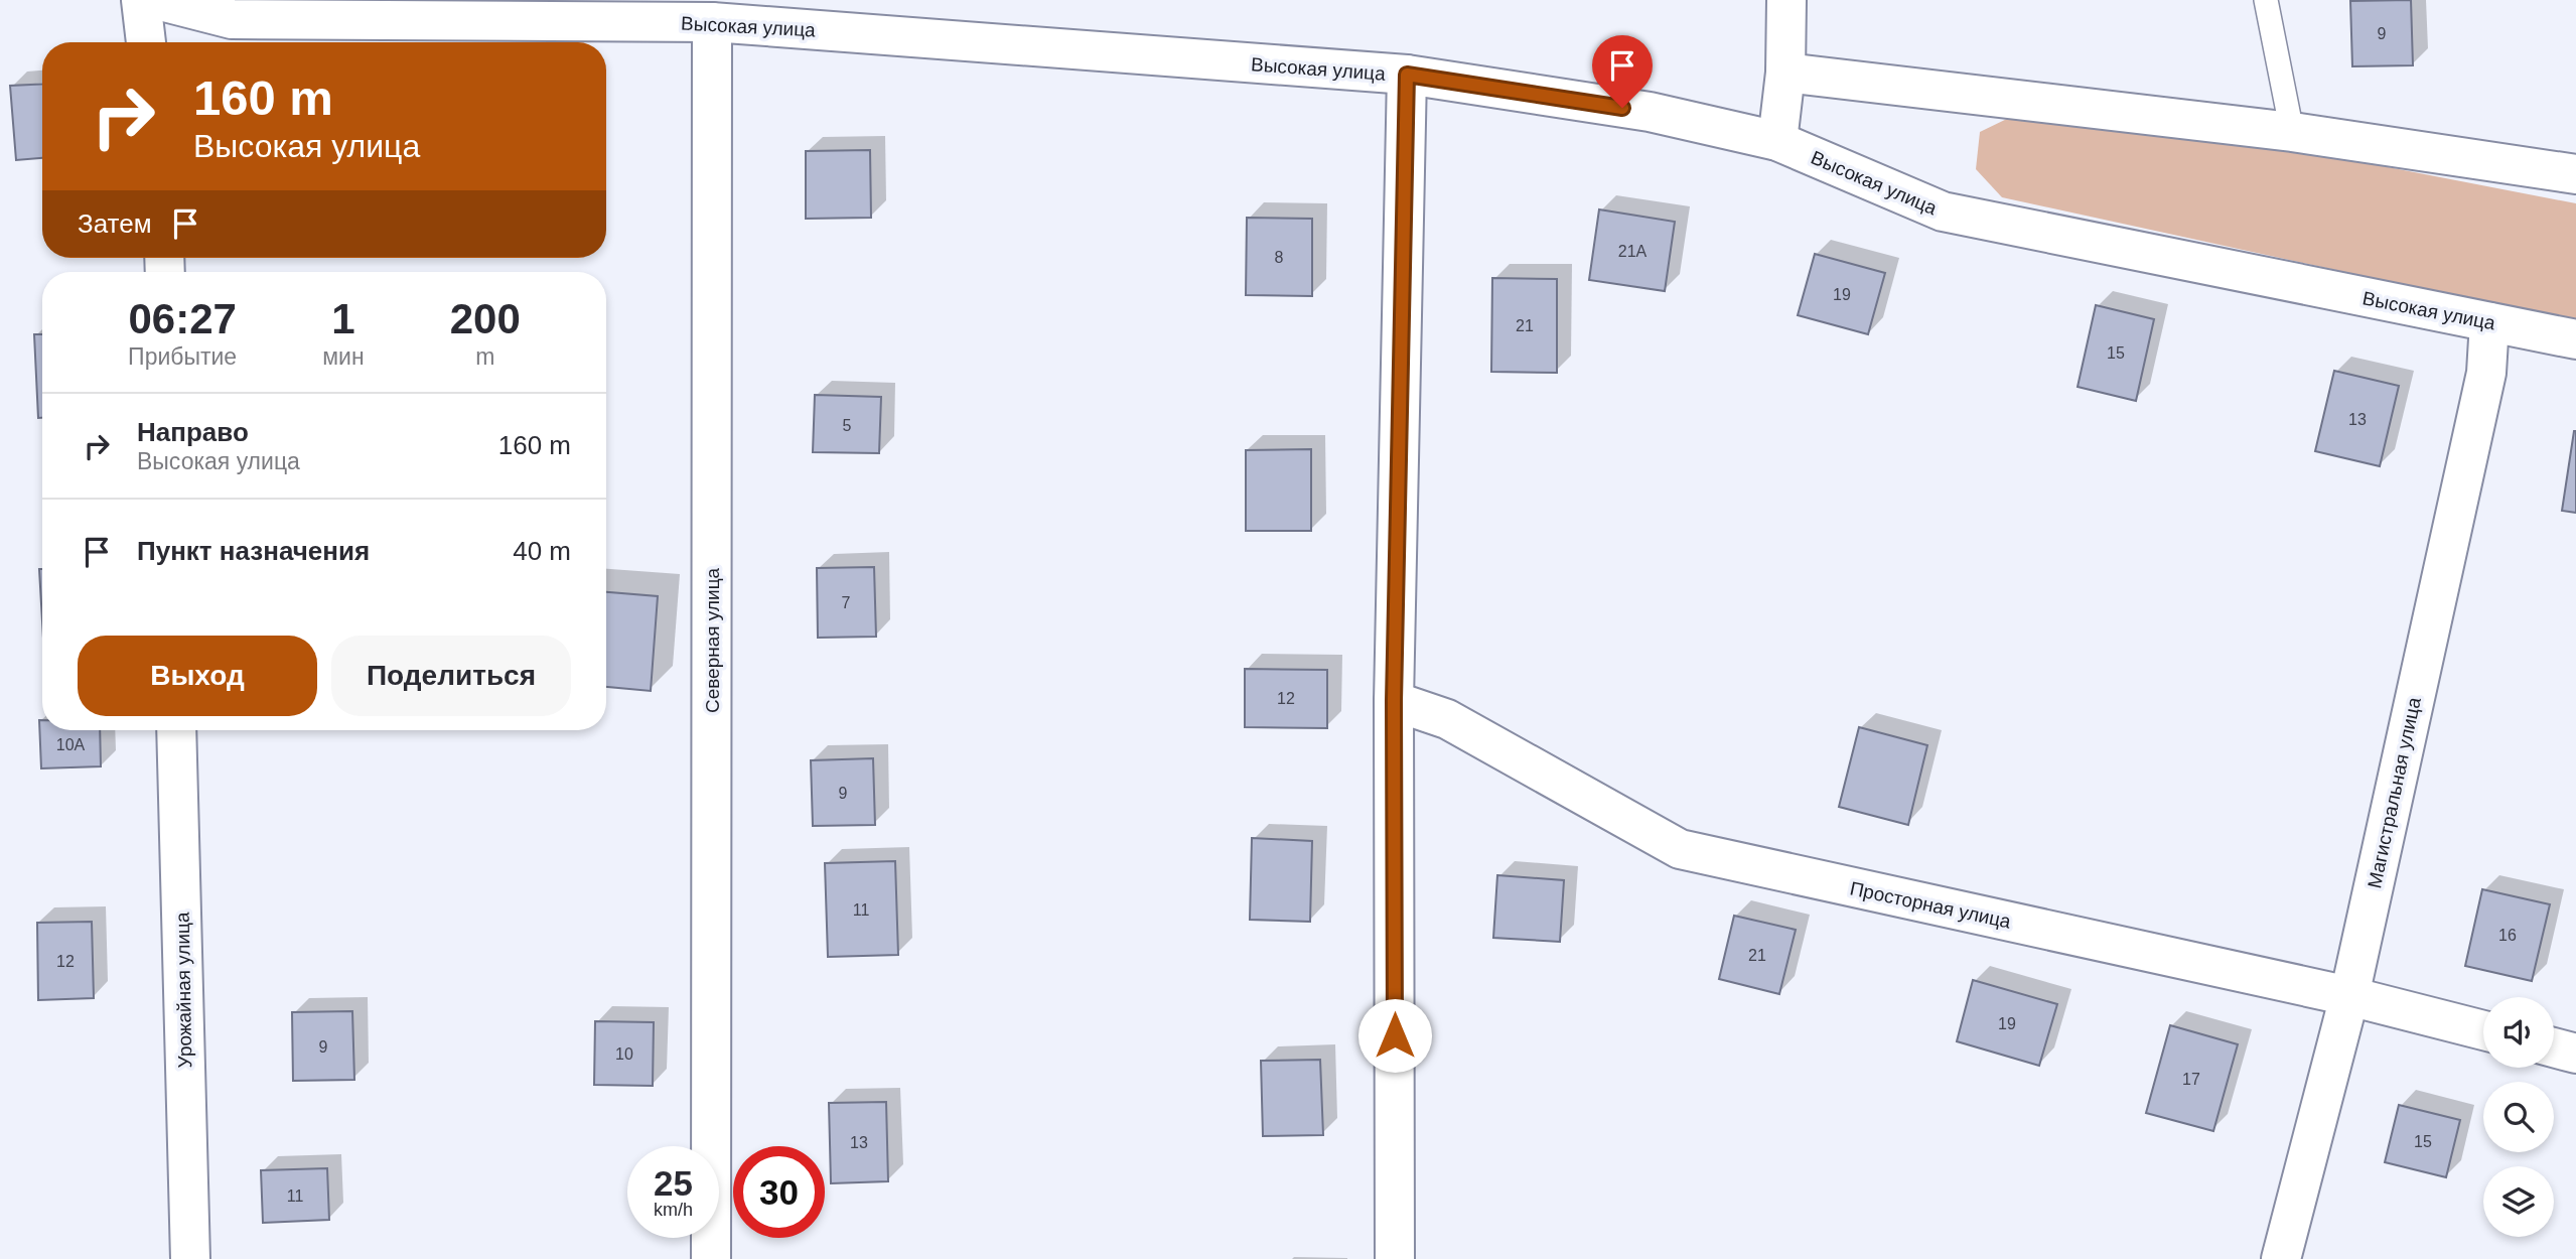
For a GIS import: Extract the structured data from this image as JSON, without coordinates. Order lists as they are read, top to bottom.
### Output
{
  "streets": {
    "street": [
      "Высокая улица",
      "Северная улица",
      "Магистральная улица",
      "Просторная улица",
      "Урожайная улица"
    ]
  },
  "crossings": [
    ["Высокая улица", "Северная улица"],
    ["Высокая улица", "Магистральная улица"],
    ["Магистральная улица", "Просторная улица"]
  ],
  "house_numbers": [
    "9",
    "21А",
    "8",
    "19",
    "21",
    "15",
    "13",
    "5",
    "7",
    "12",
    "10А",
    "9",
    "11",
    "16",
    "21",
    "12",
    "19",
    "9",
    "10",
    "17",
    "15",
    "13",
    "11"
  ],
  "page": {
    "turn": ["160 m", "Высокая улица"],
    "then": "Затем",
    "eta": [
      "06:27",
      "Прибытие",
      "1",
      "мин",
      "200",
      "m"
    ],
    "list": [
      {
        "name": "Направо",
        "note": "Высокая улица",
        "value": "160 m"
      },
      {
        "name": "Пункт назначения",
        "value": "40 m"
      }
    ],
    "buttons": ["Выход", "Поделиться"],
    "speed": "25 km/h",
    "limit": "30"
  }
}
